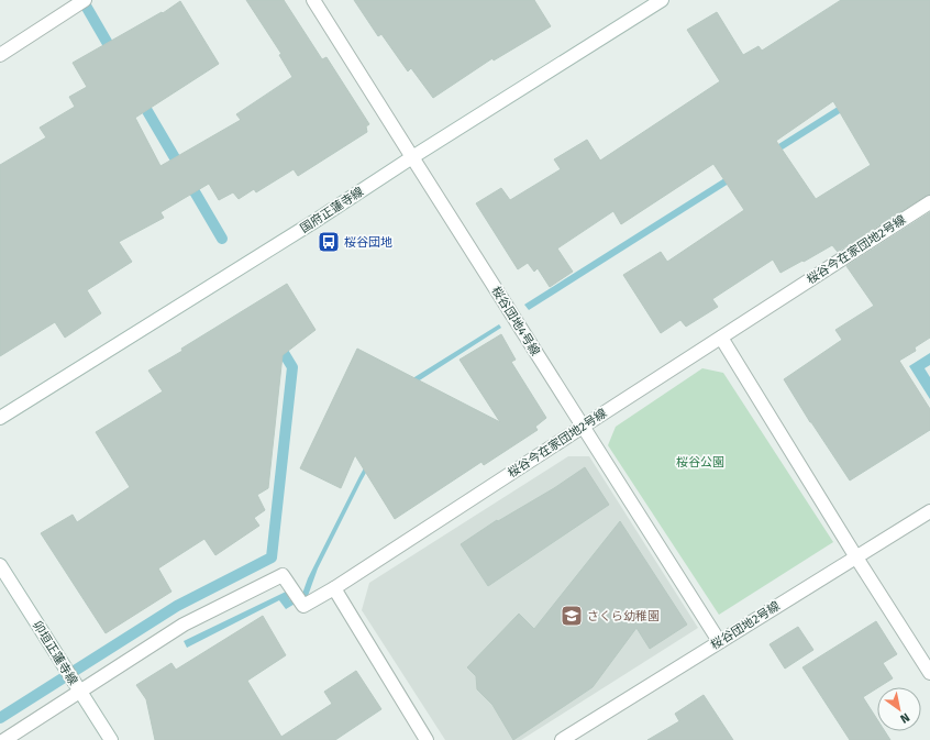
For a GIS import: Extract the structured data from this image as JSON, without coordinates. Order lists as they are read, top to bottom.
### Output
{
  "streets": {
    "street": [
      "国府正蓮寺線",
      "桜谷今在家団地2号線",
      "桜谷団地4号線",
      "桜谷団地2号線",
      "卯垣正蓮寺線"
    ]
  },
  "crossings": [
    ["国府正蓮寺線", "桜谷団地4号線"],
    ["桜谷今在家団地2号線", "桜谷団地4号線"],
    ["桜谷今在家団地2号線", "卯垣正蓮寺線"],
    ["桜谷団地4号線", "桜谷団地2号線"]
  ],
  "parks": ["桜谷公園"],
  "places": {
    "bus stop": ["桜谷団地"],
    "school or university": ["さくら幼稚園"]
  },
  "north": "bottom right"
}
